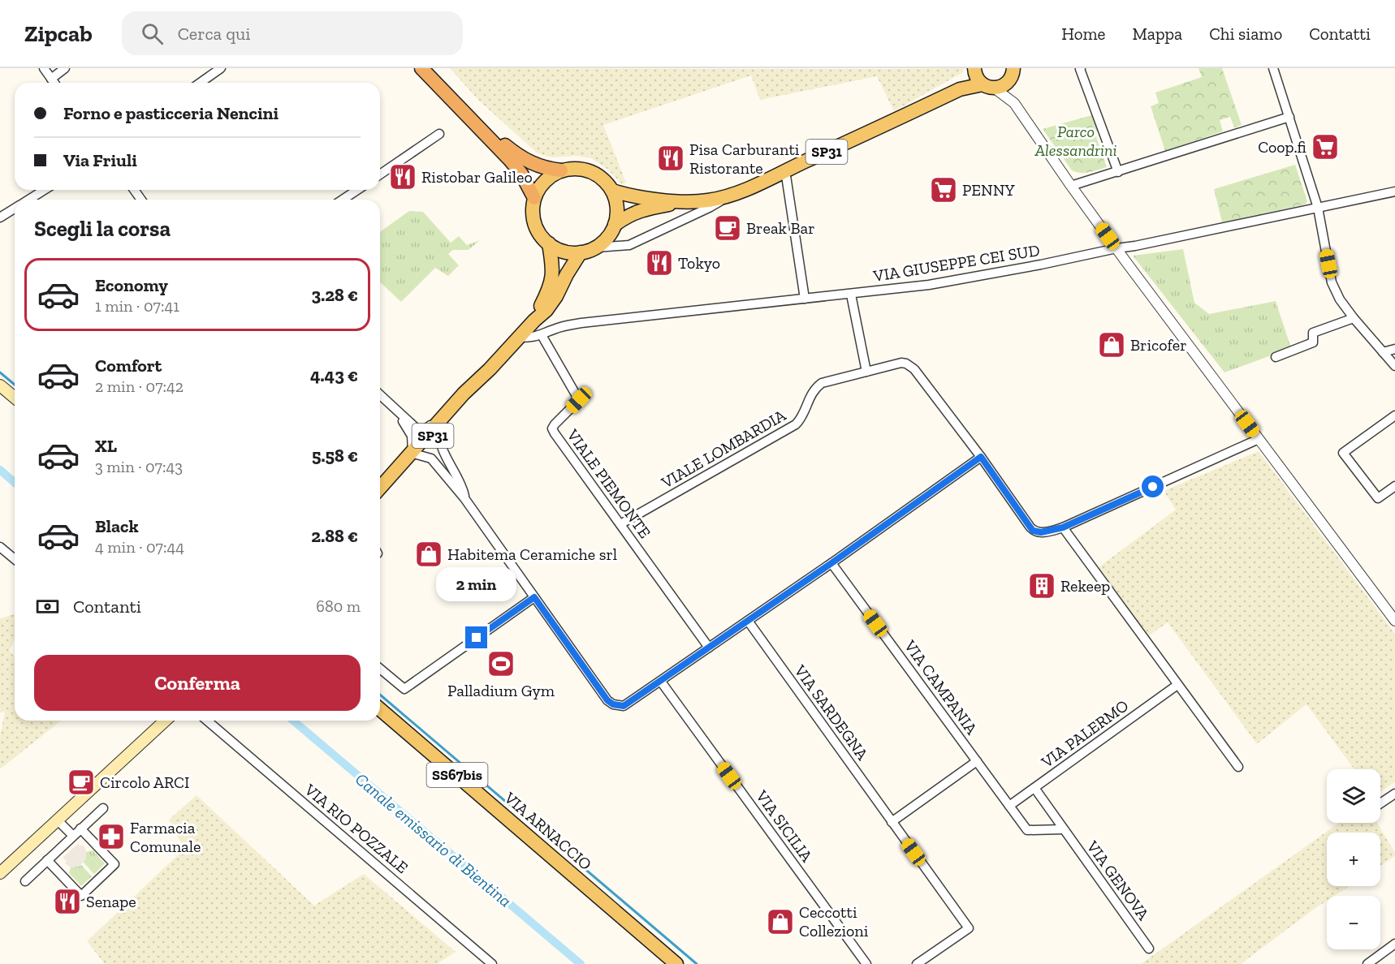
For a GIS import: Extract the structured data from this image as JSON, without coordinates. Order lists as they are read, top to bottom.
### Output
{
  "streets": {
    "main road": ["SP31", "SS67bis", "VIA ARNACCIO"],
    "street": [
      "VIA GIUSEPPE CEI SUD",
      "VIALE LOMBARDIA",
      "VIALE PIEMONTE",
      "VIA CAMPANIA",
      "VIA SARDEGNA",
      "VIA PALERMO",
      "VIA SICILIA",
      "VIA RIO POZZALE",
      "VIA GENOVA"
    ]
  },
  "crossings": [
    ["SP31", "VIA GIUSEPPE CEI SUD"],
    ["VIA GIUSEPPE CEI SUD", "VIALE PIEMONTE"],
    ["VIALE LOMBARDIA", "VIALE PIEMONTE"],
    ["VIA CAMPANIA", "VIA PALERMO"],
    ["VIA PALERMO", "VIA GENOVA"]
  ],
  "water": ["Canale emissario di Bientina"],
  "parks": ["Parco Alessandrini"],
  "places": {
    "supermarket": ["Coop.fi", "PENNY"],
    "restaurant": [
      "Pisa Carburanti Ristorante",
      "Ristobar Galileo",
      "Tokyo",
      "Senape"
    ],
    "cafe": ["Break Bar", "Circolo ARCI"],
    "shop": ["Bricofer", "Habitema Ceramiche srl", "Ceccotti Collezioni"],
    "building": ["Rekeep"],
    "sports": ["Palladium Gym"],
    "pharmacy": ["Farmacia Comunale"]
  },
  "page": {
    "header": "Zipcab",
    "search": "Cerca qui",
    "nav": [
      "Home",
      "Mappa",
      "Chi siamo",
      "Contatti"
    ],
    "banner": ["Forno e pasticceria Nencini", "Via Friuli"],
    "heading": "Scegli la corsa",
    "list": [
      {
        "name": "Economy",
        "note": "1 min · 07:41",
        "value": "3.28 €"
      },
      {
        "name": "Comfort",
        "note": "2 min · 07:42",
        "value": "4.43 €"
      },
      {
        "name": "XL",
        "note": "3 min · 07:43",
        "value": "5.58 €"
      },
      {
        "name": "Black",
        "note": "4 min · 07:44",
        "value": "2.88 €"
      }
    ],
    "bubble": "2 min",
    "pay": ["Contanti", "680 m"],
    "buttons": "Conferma",
    "map_buttons": ["+", "−"]
  }
}
